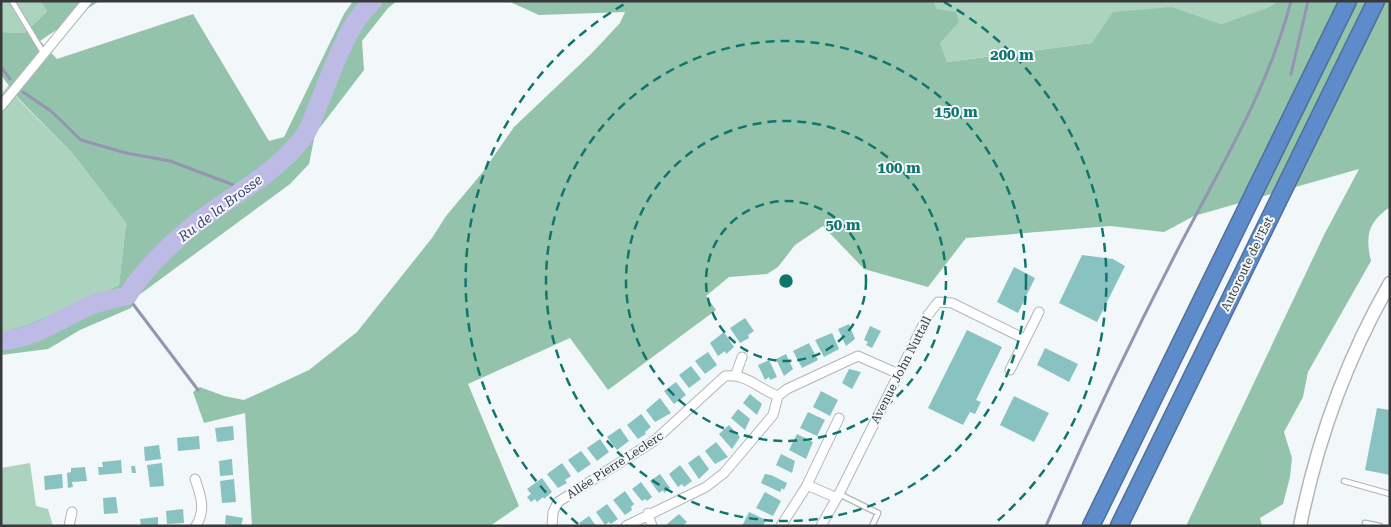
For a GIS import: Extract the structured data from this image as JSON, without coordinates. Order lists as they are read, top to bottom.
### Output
{
  "streets": {
    "highway": ["Autoroute de l’Est"],
    "street": ["Avenue John Nuttall", "Allée Pierre Leclerc"]
  },
  "water": ["Ru de la Brosse"],
  "rings": [
    "200 m",
    "150 m",
    "100 m",
    "50 m"
  ]
}
